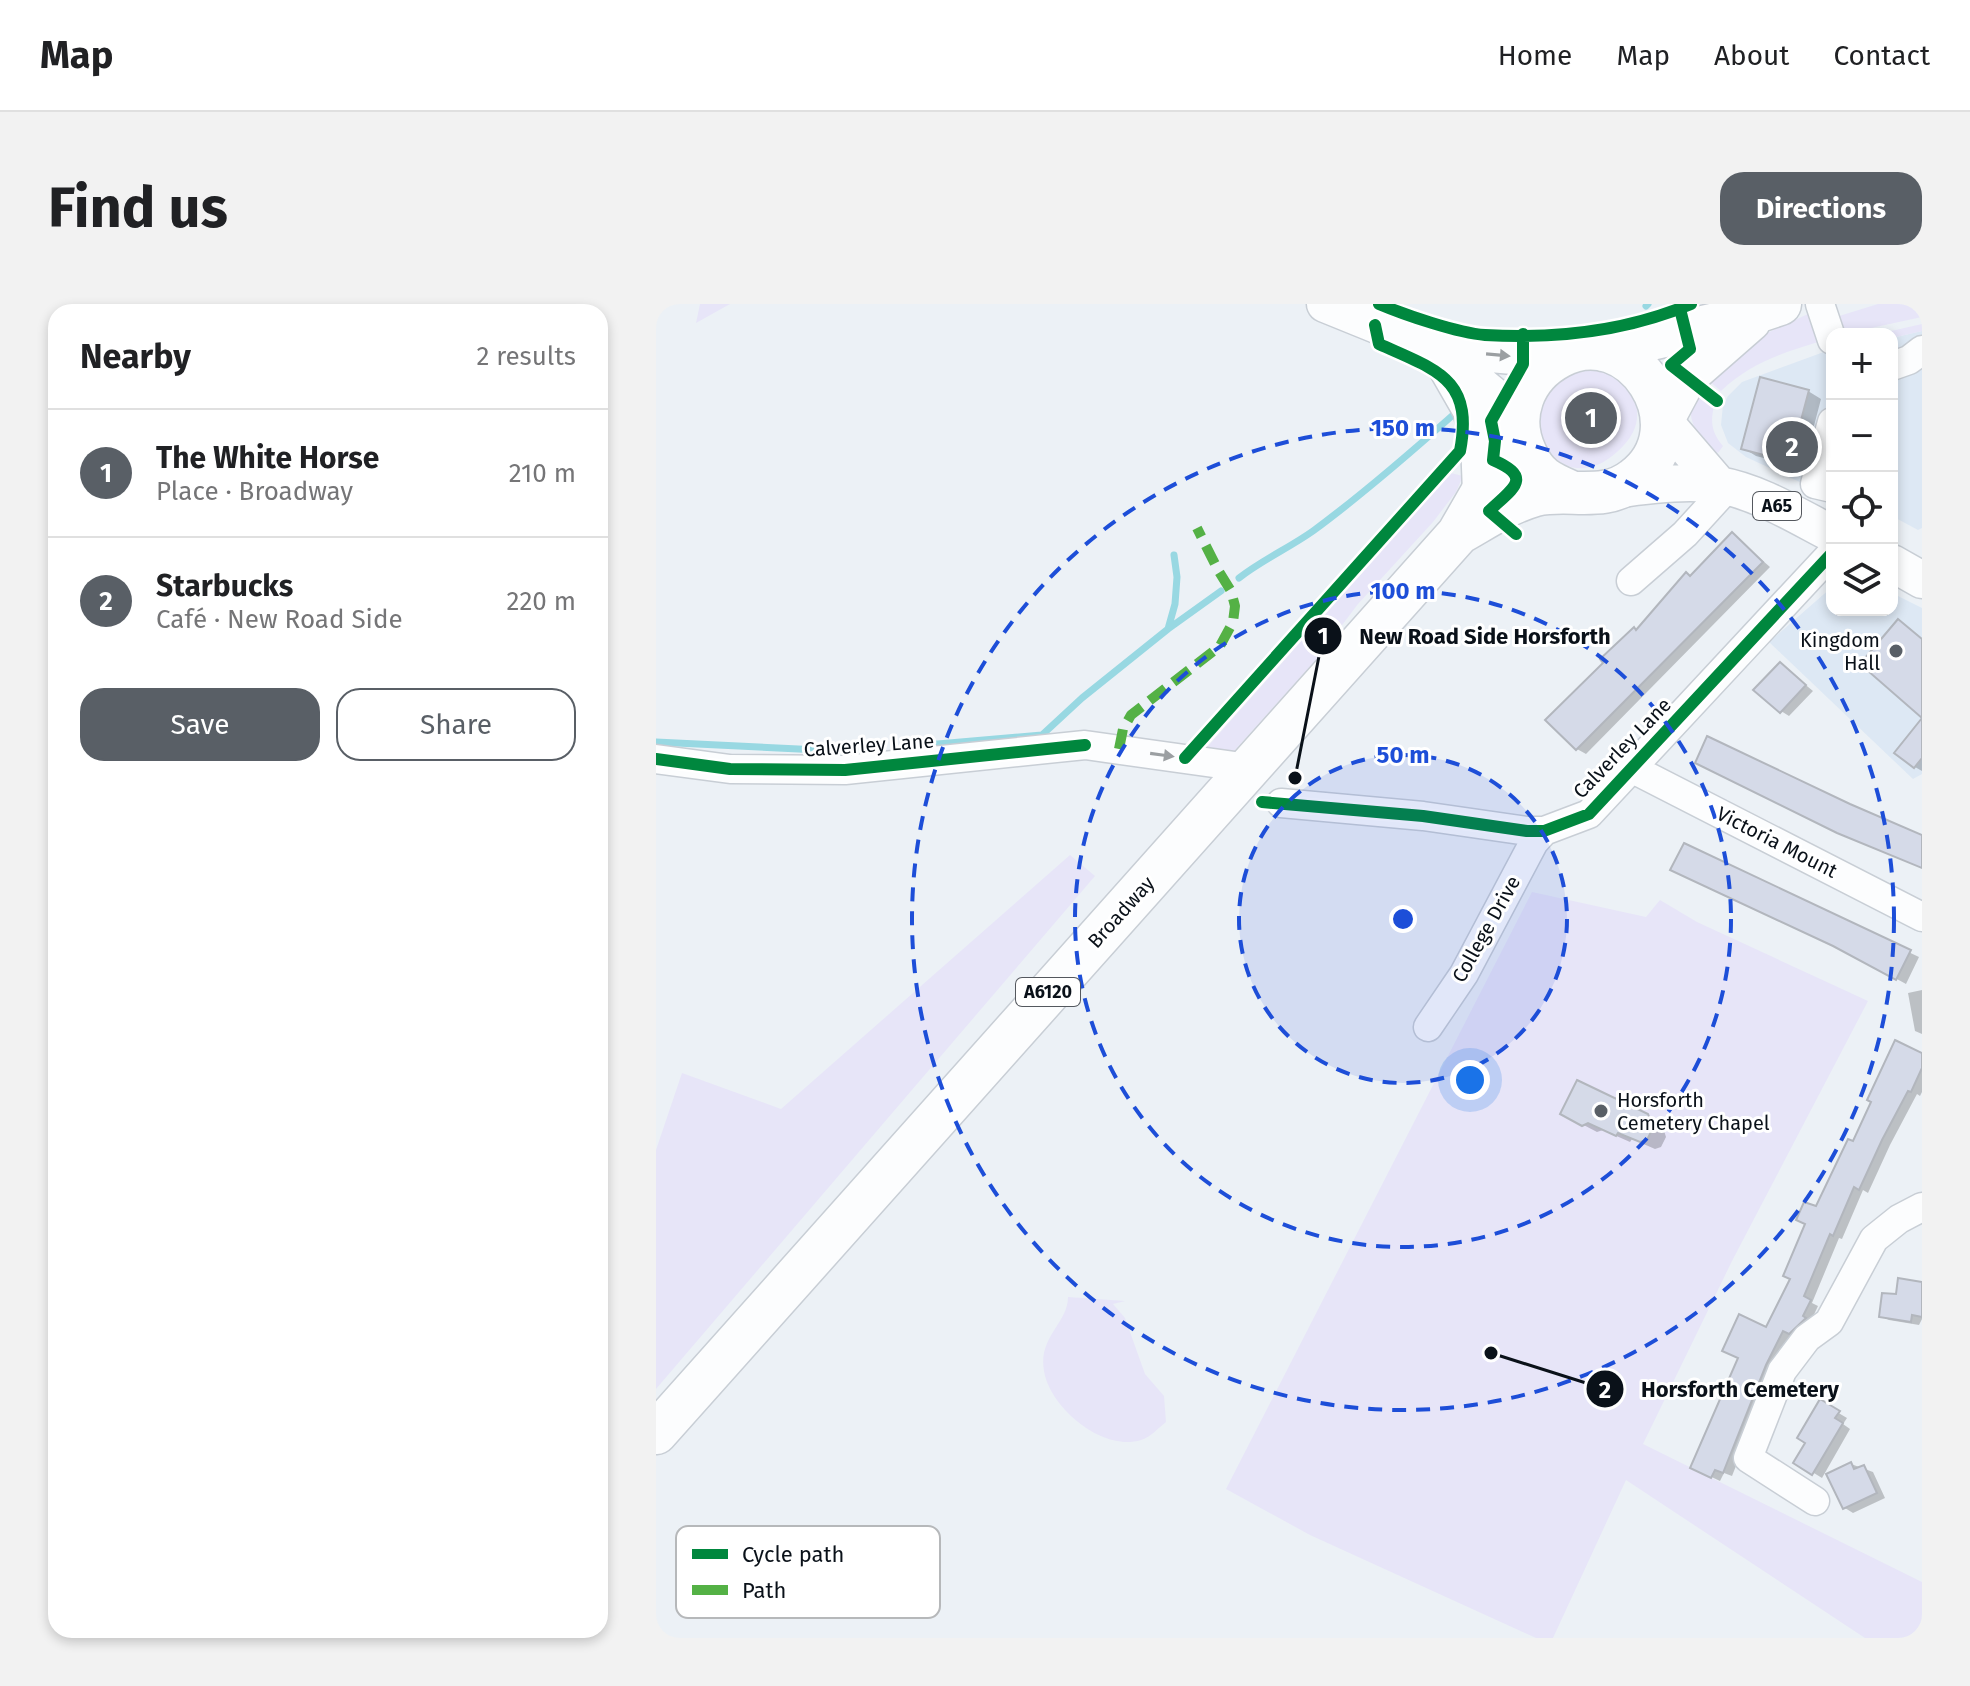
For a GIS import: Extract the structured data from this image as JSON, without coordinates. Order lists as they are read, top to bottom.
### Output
{
  "streets": {
    "highway": ["Broadway", "A6120"],
    "main road": ["A65"],
    "street": ["Calverley Lane", "Victoria Mount", "College Drive"]
  },
  "crossings": [
    ["A65", "A6120"],
    ["Calverley Lane", "Victoria Mount"],
    ["Calverley Lane", "Broadway"],
    ["Calverley Lane", "College Drive"],
    ["Broadway", "A6120"]
  ],
  "one_way": ["Calverley Lane"],
  "places": [
    "Kingdom Hall",
    "New Road Side Horsforth",
    "Horsforth Cemetery Chapel",
    "Horsforth Cemetery"
  ],
  "legend": ["Cycle path", "Path"],
  "page": {
    "header": "Map",
    "nav": [
      "Home",
      "Map",
      "About",
      "Contact"
    ],
    "buttons": [
      "Directions",
      ["Save", "Share"]
    ],
    "title": "Find us",
    "heading": ["Nearby", "2 results"],
    "map_buttons": ["+", "−"],
    "pins": ["1", "2"],
    "list": [
      {
        "mark": "1",
        "name": "The White Horse",
        "note": "Place · Broadway",
        "value": "210 m"
      },
      {
        "mark": "2",
        "name": "Starbucks",
        "note": "Café · New Road Side",
        "value": "220 m"
      }
    ]
  },
  "rings": ["150 m", "100 m", "50 m"]
}
